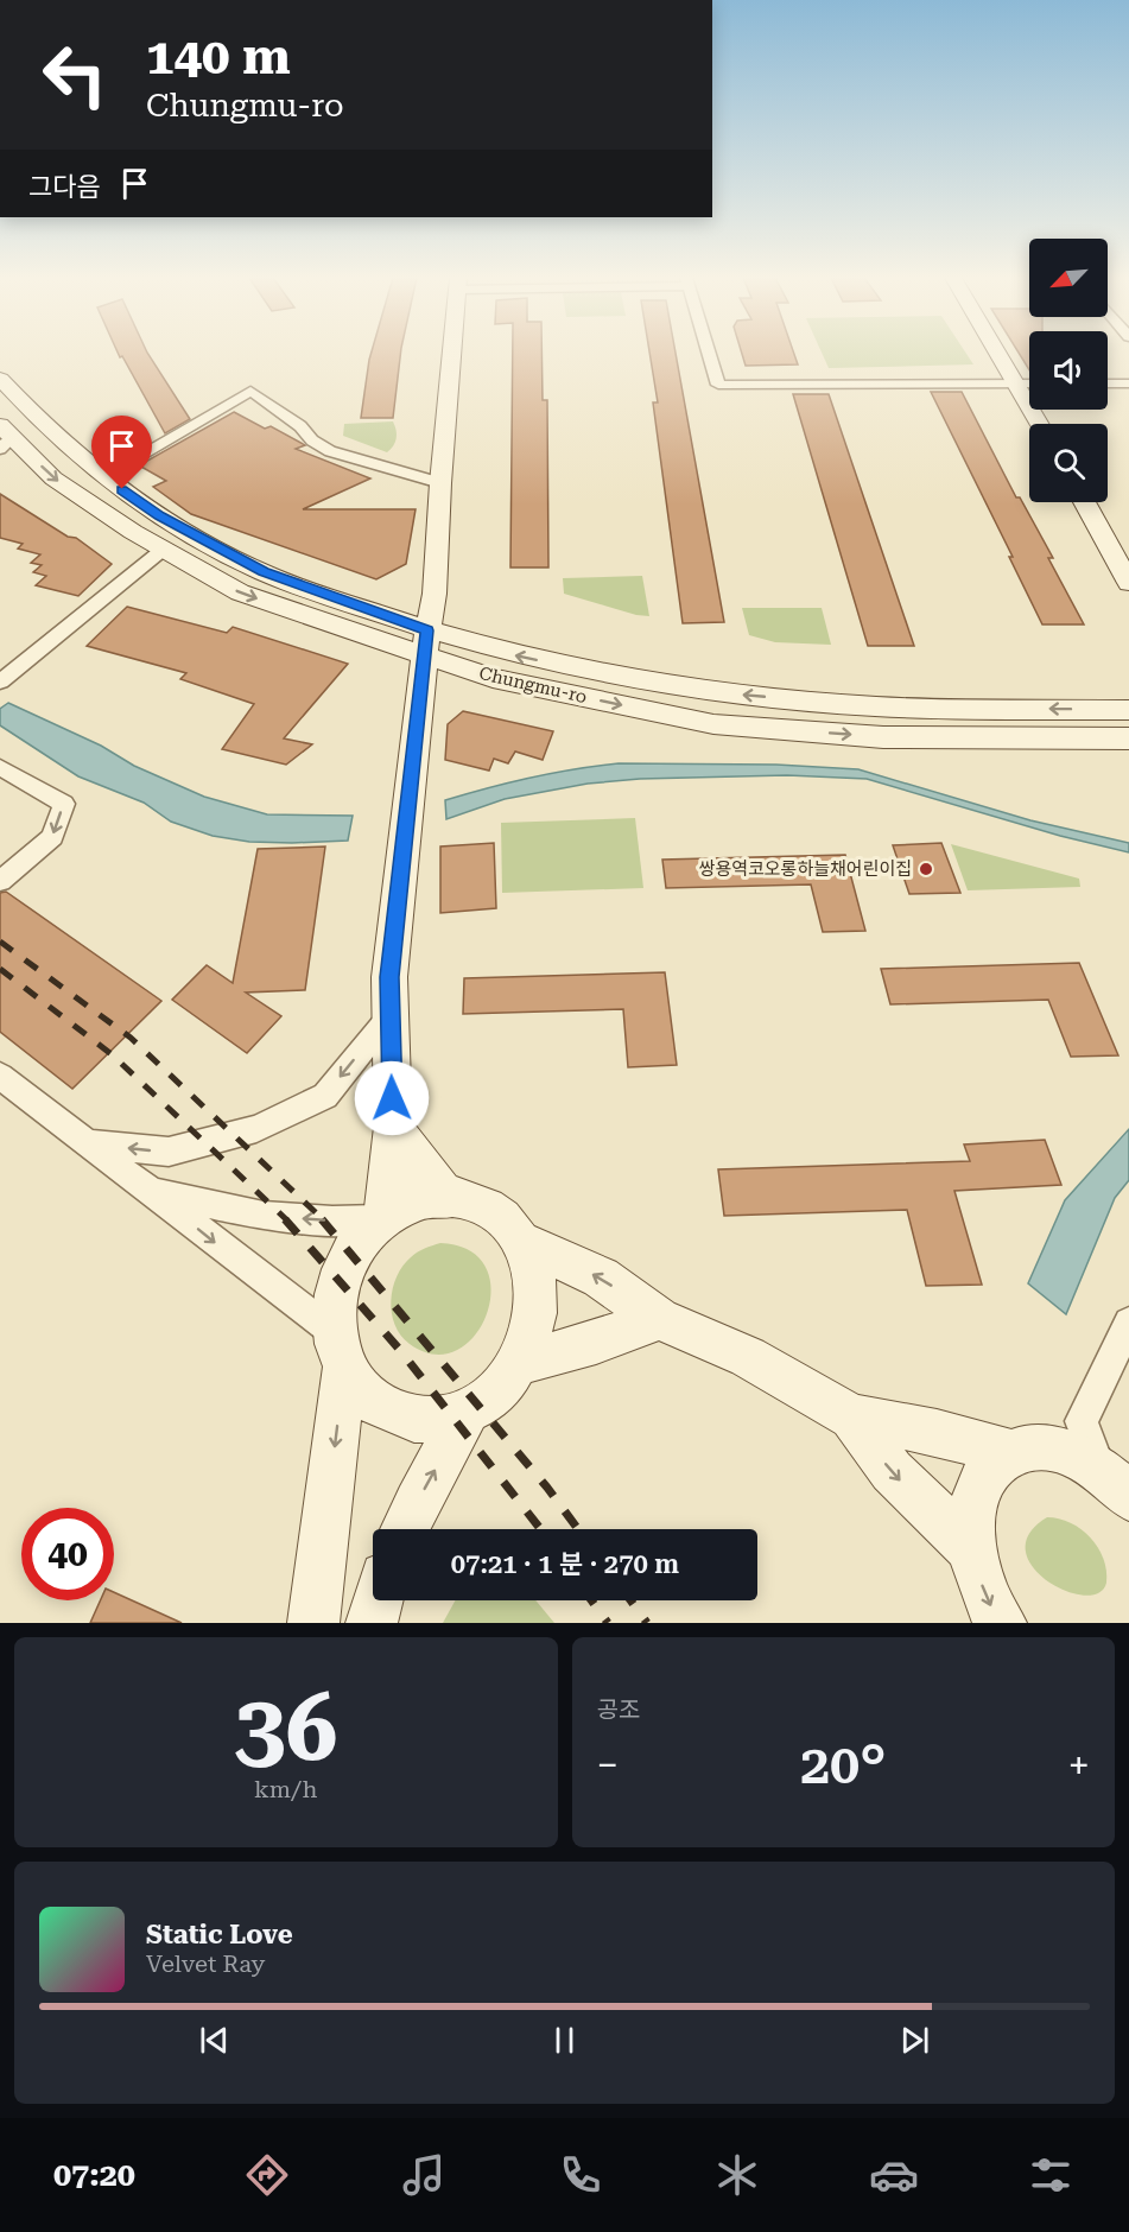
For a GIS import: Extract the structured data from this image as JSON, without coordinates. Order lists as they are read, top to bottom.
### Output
{
  "streets": {
    "street": ["Chungmu-ro"]
  },
  "places": ["쌍용역코오롱하늘채어린이집"],
  "north": "bottom left",
  "page": {
    "turn": ["140 m", "Chungmu-ro"],
    "then": "그다음",
    "limit": "40",
    "trip": "07:21 · 1 분 · 270 m",
    "tile": [
      ["36", "km/h"],
      "공조"
    ],
    "heat": ["−", "20°", "+"],
    "song": ["Static Love", "Velvet Ray"],
    "tabs": "07:20"
  }
}
